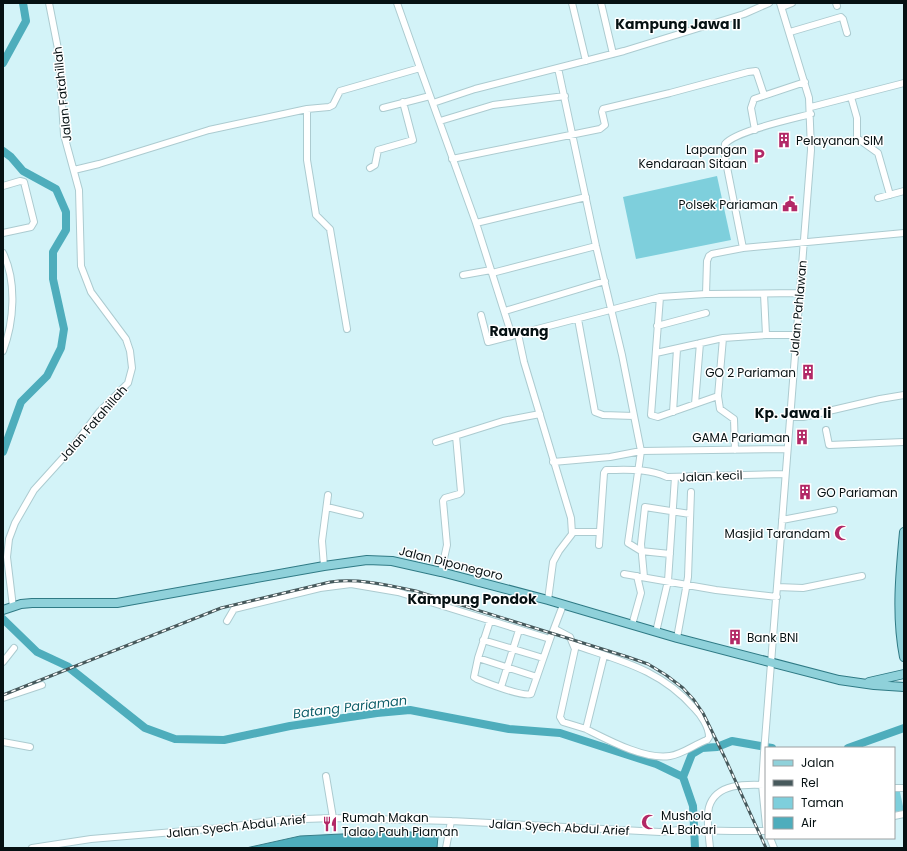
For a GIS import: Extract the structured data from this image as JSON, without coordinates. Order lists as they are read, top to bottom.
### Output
{
  "streets": {
    "main road": ["Jalan Diponegoro"],
    "street": [
      "Jalan Fatahillah",
      "Jalan Pahlawan",
      "Jalan kecil",
      "Jalan Syech Abdul Arief"
    ]
  },
  "crossings": [
    ["Jalan Fatahillah", "Jalan Diponegoro"],
    ["Jalan Pahlawan", "Jalan kecil"],
    ["Jalan Pahlawan", "Jalan Diponegoro"]
  ],
  "districts": [
    "Kampung Jawa II",
    "Rawang",
    "Kp. Jawa Ii",
    "Kampung Pondok"
  ],
  "water": ["Batang Pariaman"],
  "places": {
    "building": [
      "Pelayanan SIM",
      "GO 2 Pariaman",
      "GAMA Pariaman",
      "GO Pariaman",
      "Bank BNI"
    ],
    "parking": ["Lapangan Kendaraan Sitaan"],
    "public building": ["Polsek Pariaman"],
    "mosque": ["Masjid Tarandam", "Mushola AL Bahari"],
    "restaurant": ["Rumah Makan Talao Pauh Piaman"]
  },
  "legend": [
    "Jalan",
    "Rel",
    "Taman",
    "Air"
  ]
}
